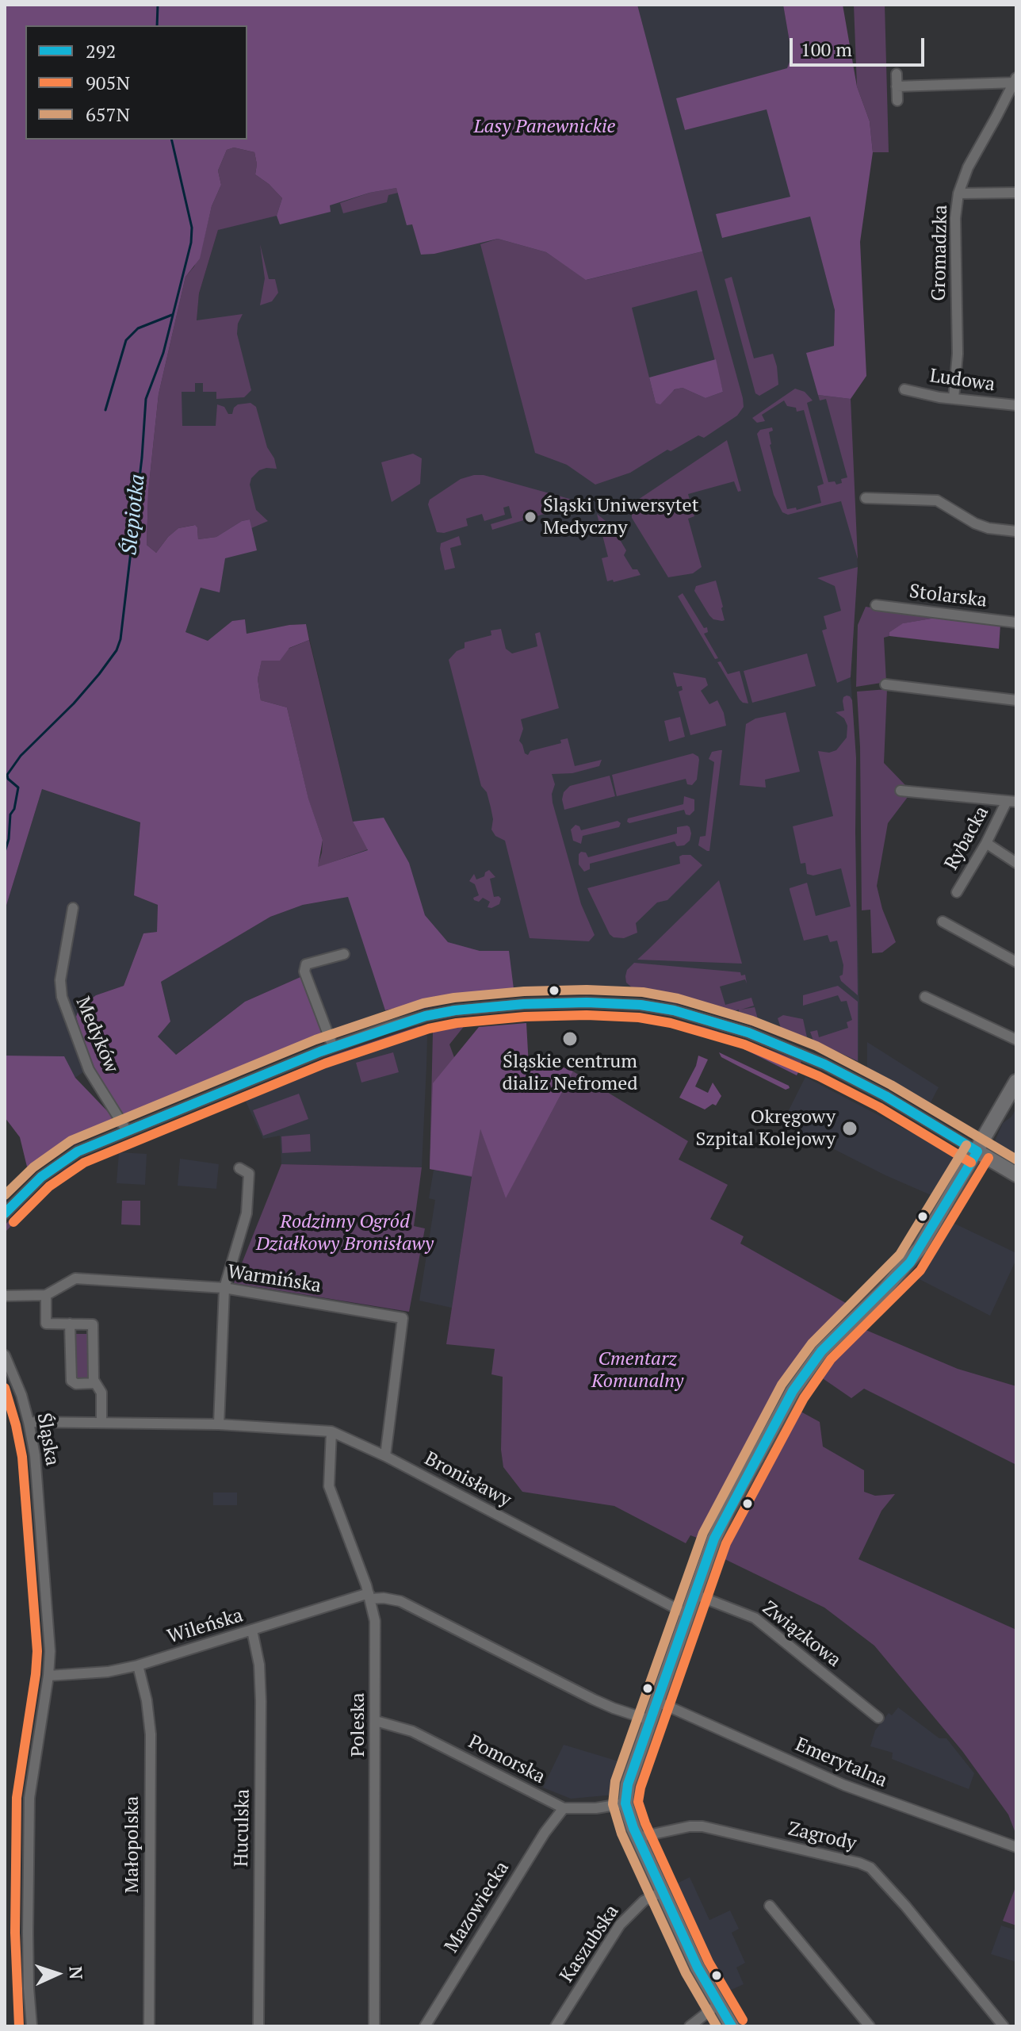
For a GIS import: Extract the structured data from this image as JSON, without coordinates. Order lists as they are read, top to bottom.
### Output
{
  "streets": {
    "street": [
      "Gromadzka",
      "Ludowa",
      "Stolarska",
      "Rybacka",
      "Medyków",
      "Warmińska",
      "Śląska",
      "Bronisławy",
      "Wileńska",
      "Związkowa",
      "Poleska",
      "Pomorska",
      "Emerytalna",
      "Huculska",
      "Zagrody",
      "Małopolska",
      "Mazowiecka",
      "Kaszubska"
    ]
  },
  "crossings": [
    ["Gromadzka", "Ludowa"],
    ["Warmińska", "Bronisławy"],
    ["Śląska", "Bronisławy"],
    ["Śląska", "Wileńska"],
    ["Bronisławy", "Poleska"],
    ["Wileńska", "Poleska"],
    ["Wileńska", "Huculska"],
    ["Wileńska", "Małopolska"],
    ["Poleska", "Pomorska"],
    ["Pomorska", "Mazowiecka"]
  ],
  "water": ["Ślepiotka"],
  "parks": ["Lasy Panewnickie", "Rodzinny Ogród Działkowy Bronisławy", "Cmentarz Komunalny"],
  "places": ["Śląski Uniwersytet Medyczny", "Śląskie centrum dializ Nefromed", "Okręgowy Szpital Kolejowy"],
  "lines": ["transit line 657N", "transit line 292", "transit line 905N"],
  "legend": ["292", "905N", "657N"],
  "scale_bar": "100 m",
  "north": "right"
}
